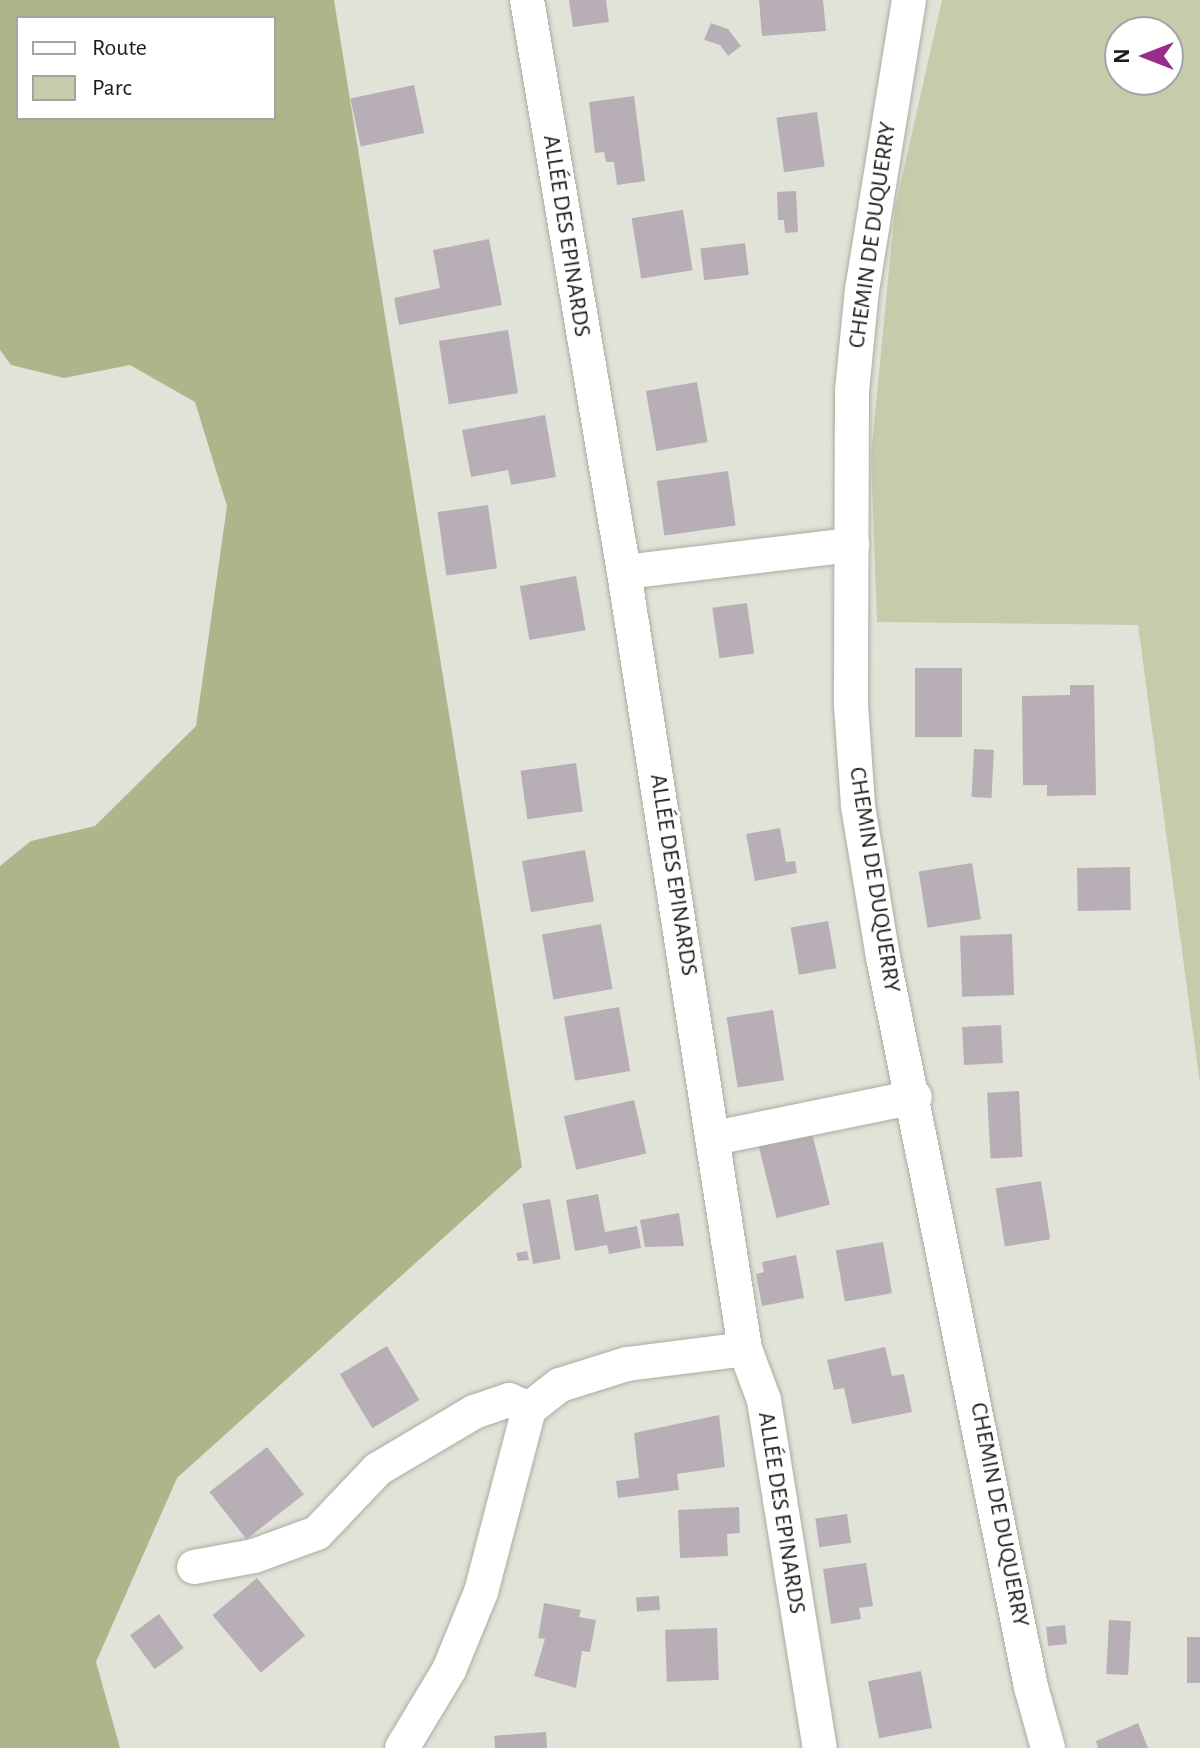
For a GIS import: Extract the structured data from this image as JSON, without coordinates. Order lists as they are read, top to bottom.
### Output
{
  "streets": {
    "street": ["CHEMIN DE DUQUERRY", "ALLÉE DES EPINARDS"]
  },
  "legend": ["Route", "Parc"],
  "north": "left"
}
